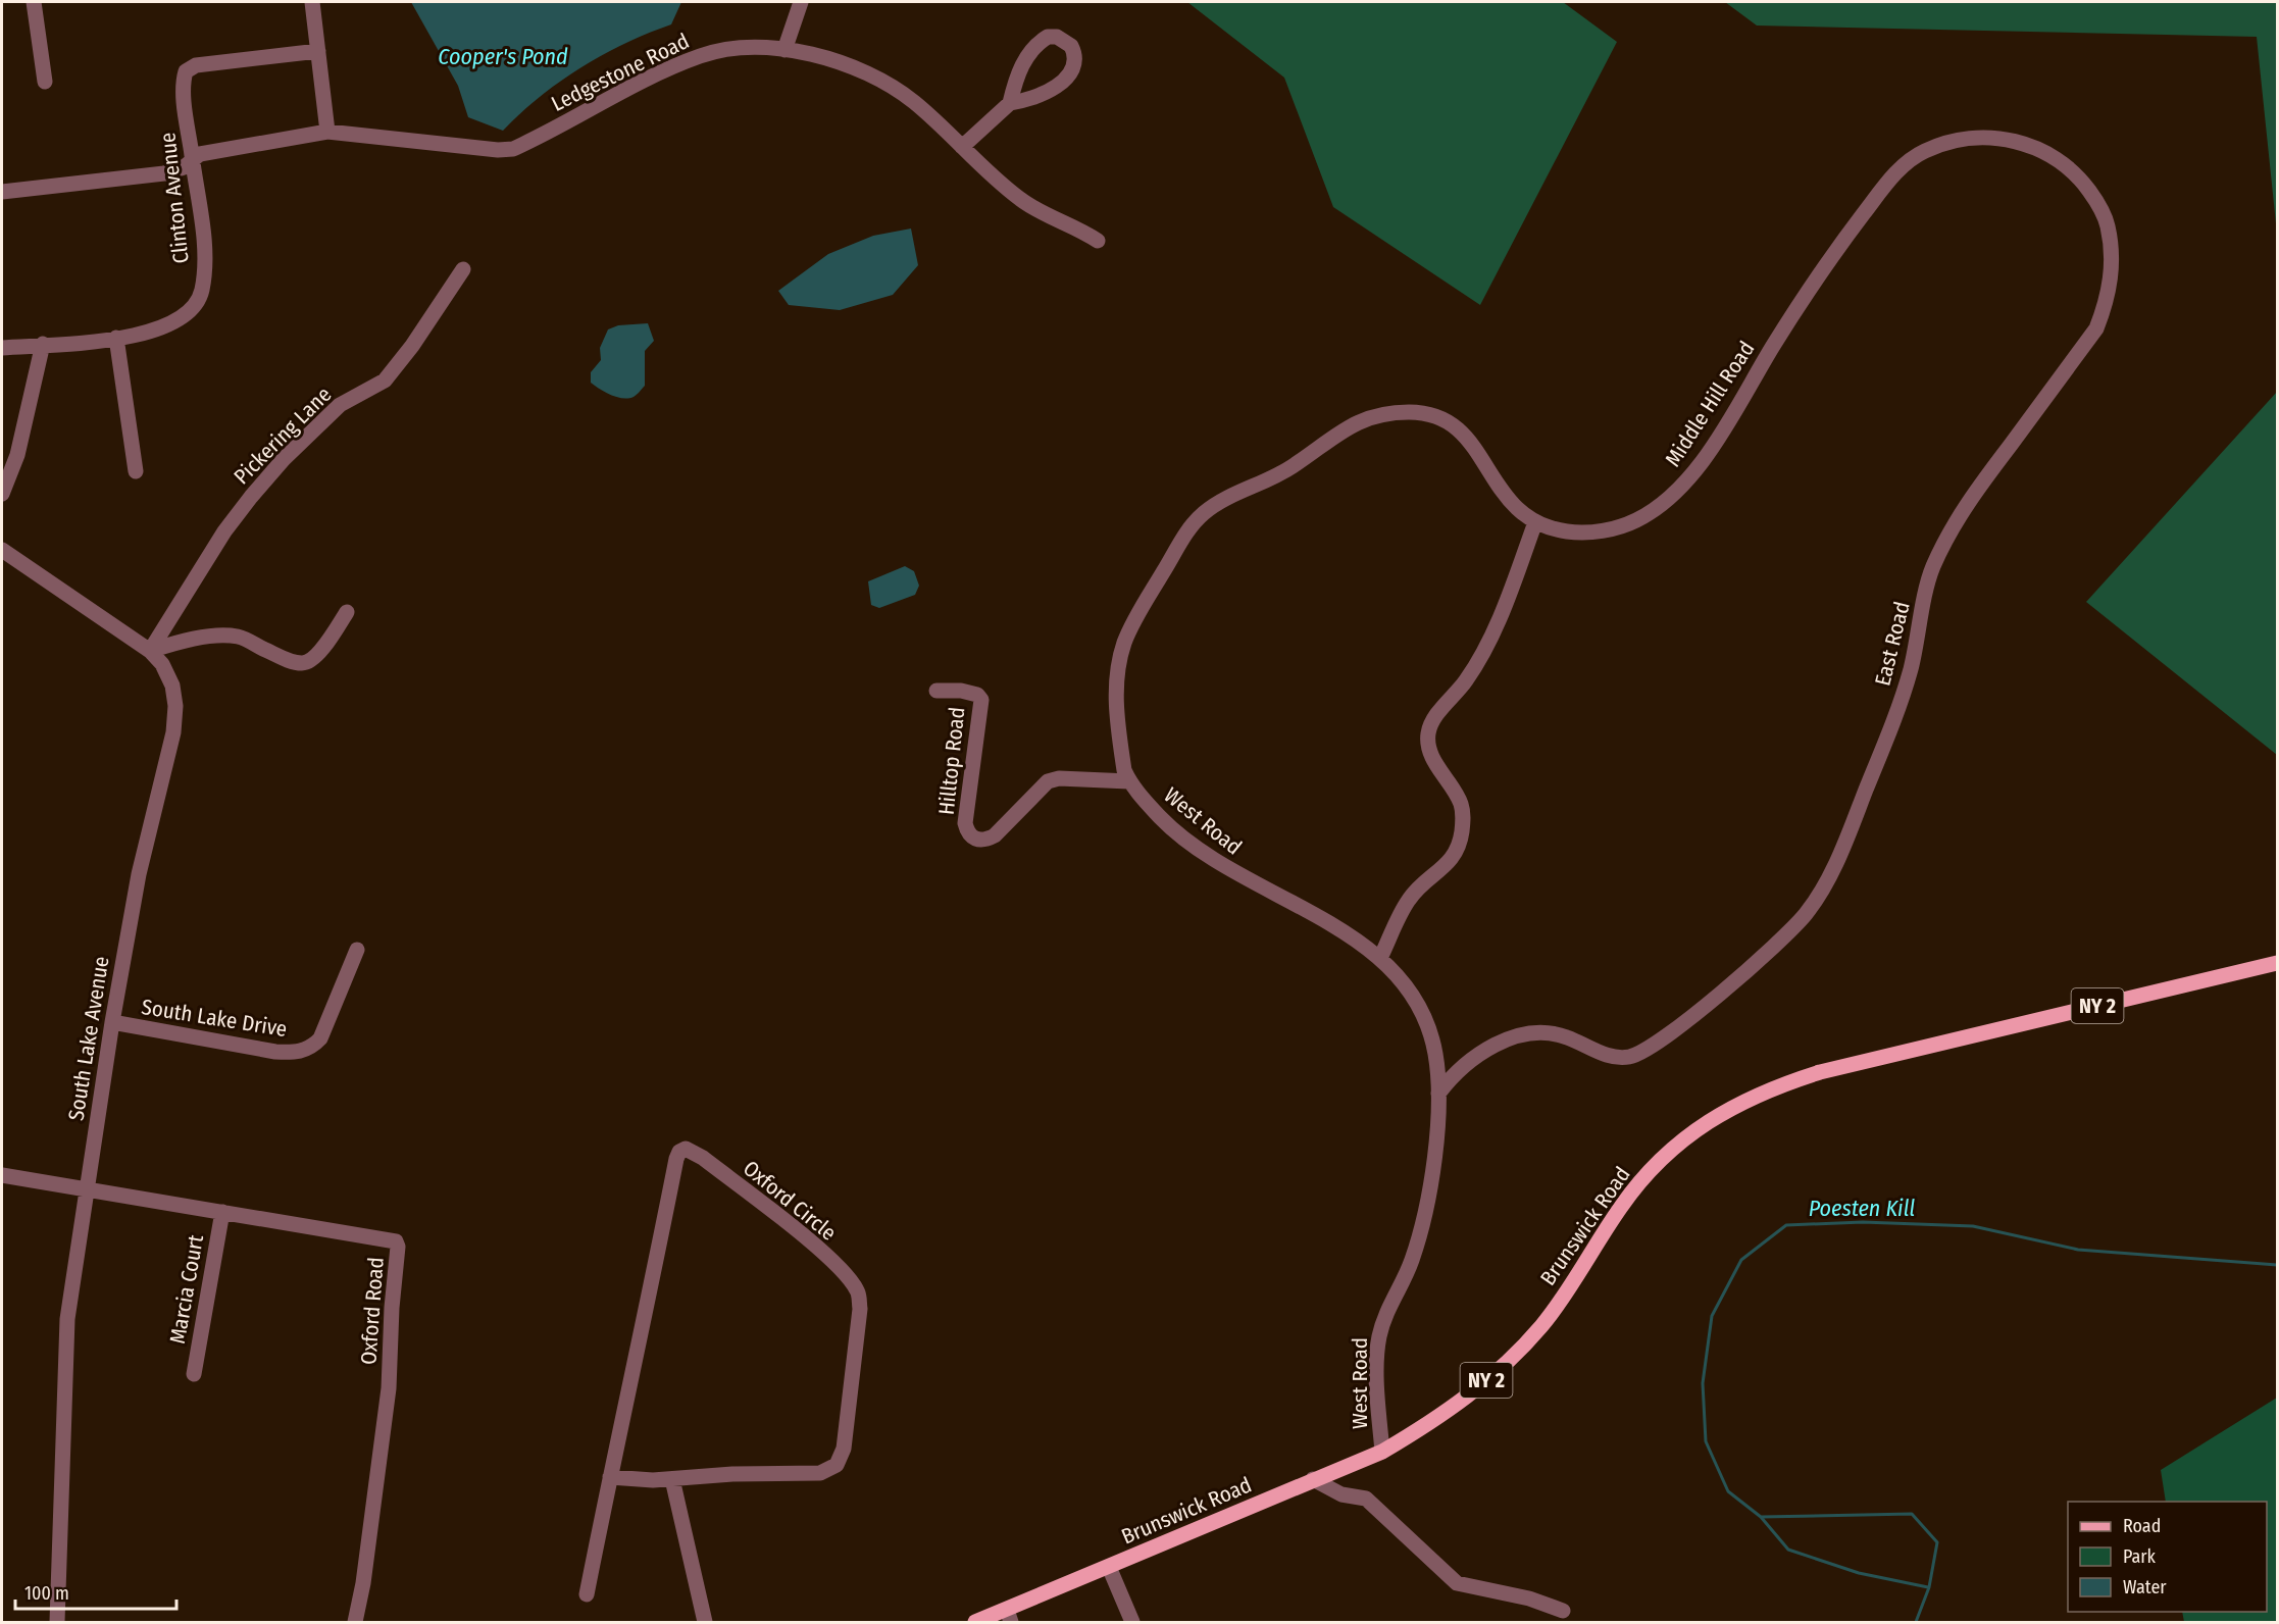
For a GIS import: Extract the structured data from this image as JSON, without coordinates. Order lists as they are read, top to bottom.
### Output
{
  "streets": {
    "main road": ["NY 2", "Brunswick Road"],
    "street": [
      "Ledgestone Road",
      "Clinton Avenue",
      "Middle Hill Road",
      "Pickering Lane",
      "East Road",
      "Hilltop Road",
      "West Road",
      "South Lake Drive",
      "South Lake Avenue",
      "Oxford Circle",
      "Marcia Court",
      "Oxford Road"
    ]
  },
  "crossings": [
    ["Ledgestone Road", "Clinton Avenue"],
    ["Middle Hill Road", "East Road"],
    ["Middle Hill Road", "West Road"],
    ["Pickering Lane", "South Lake Avenue"],
    ["East Road", "West Road"],
    ["Hilltop Road", "West Road"],
    ["West Road", "Brunswick Road"],
    ["South Lake Drive", "South Lake Avenue"],
    ["South Lake Avenue", "Oxford Road"],
    ["Marcia Court", "Oxford Road"]
  ],
  "water": ["Cooper's Pond", "Poesten Kill"],
  "legend": ["Road", "Park", "Water"],
  "scale_bar": "100 m"
}
